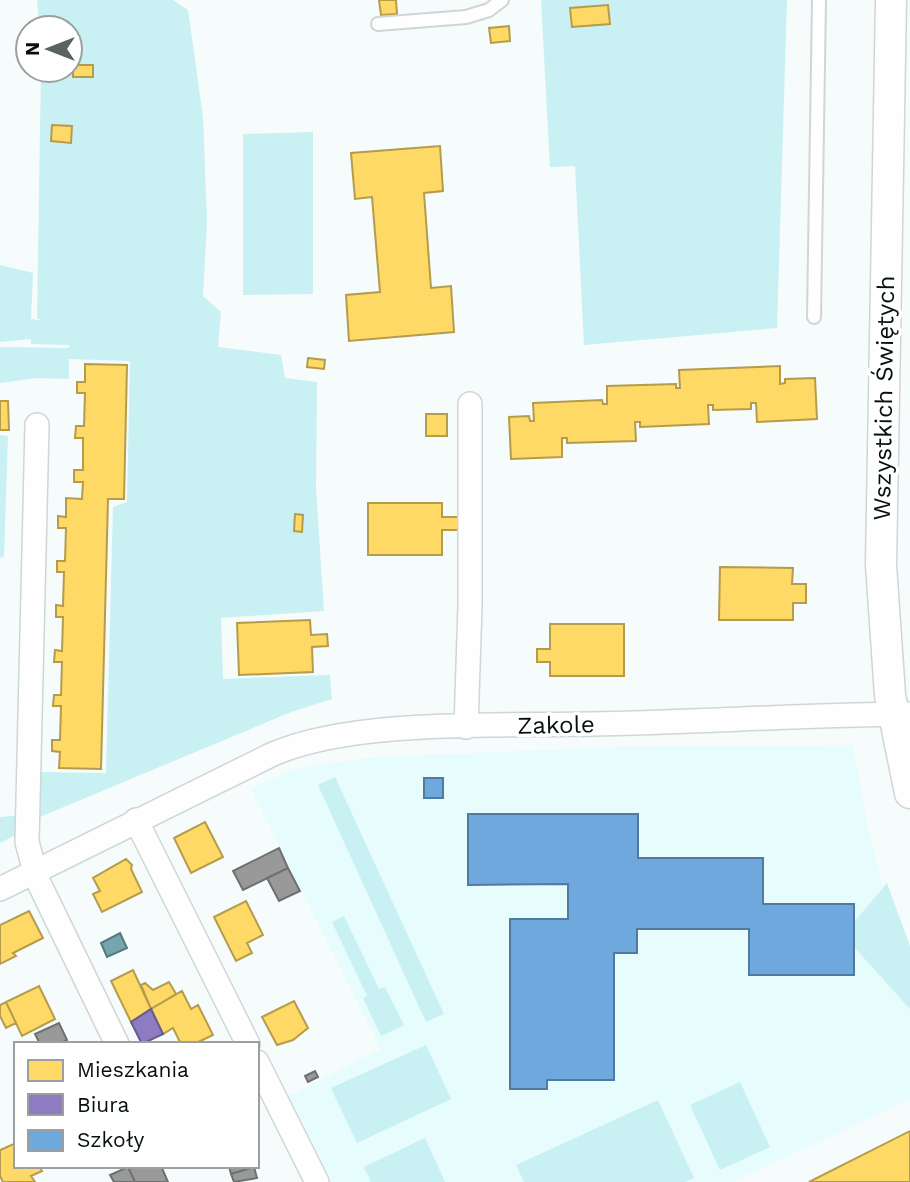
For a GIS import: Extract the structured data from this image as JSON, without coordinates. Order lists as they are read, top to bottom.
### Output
{
  "streets": {
    "street": ["Wszystkich Świętych", "Zakole"]
  },
  "crossings": [
    ["Wszystkich Świętych", "Zakole"]
  ],
  "legend": ["Mieszkania", "Biura", "Szkoły"],
  "north": "left"
}
